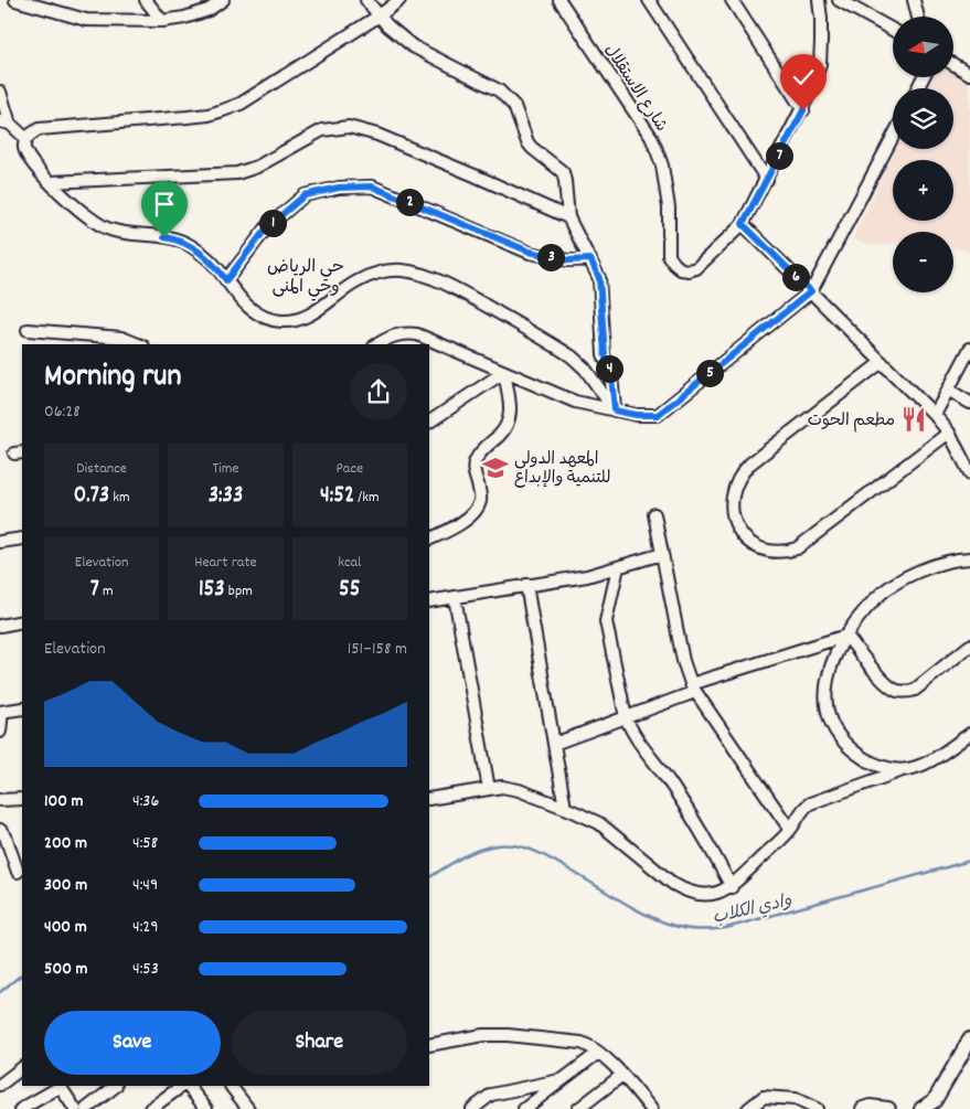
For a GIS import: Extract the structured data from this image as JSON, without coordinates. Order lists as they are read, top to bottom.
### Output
{
  "streets": {
    "street": ["شارع الاستقلال"]
  },
  "districts": ["حي الرياض وحي المنى"],
  "water": ["وادي الكلاب"],
  "places": {
    "restaurant": ["مطعم الحوت"],
    "school or university": ["المعهد الدولي للتنمية والإبداع"]
  },
  "north": "left",
  "page": {
    "map_buttons": ["+", "−"],
    "pins": [
      "7",
      "2",
      "1",
      "3",
      "6",
      "4",
      "5"
    ],
    "heading": ["Morning run", "06:28"],
    "stats": [
      ["Distance", "0.73 km"],
      ["Time", "3:33"],
      ["Pace", "4:52 /km"],
      ["Elevation", "7 m"],
      ["Heart rate", "153 bpm"],
      ["kcal", "55"]
    ],
    "chart": ["Elevation", "151–158 m"],
    "list": [
      {
        "name": "100 m",
        "note": "4:36"
      },
      {
        "name": "200 m",
        "note": "4:58"
      },
      {
        "name": "300 m",
        "note": "4:49"
      },
      {
        "name": "400 m",
        "note": "4:29"
      },
      {
        "name": "500 m",
        "note": "4:53"
      }
    ],
    "buttons": ["Save", "Share"]
  }
}
